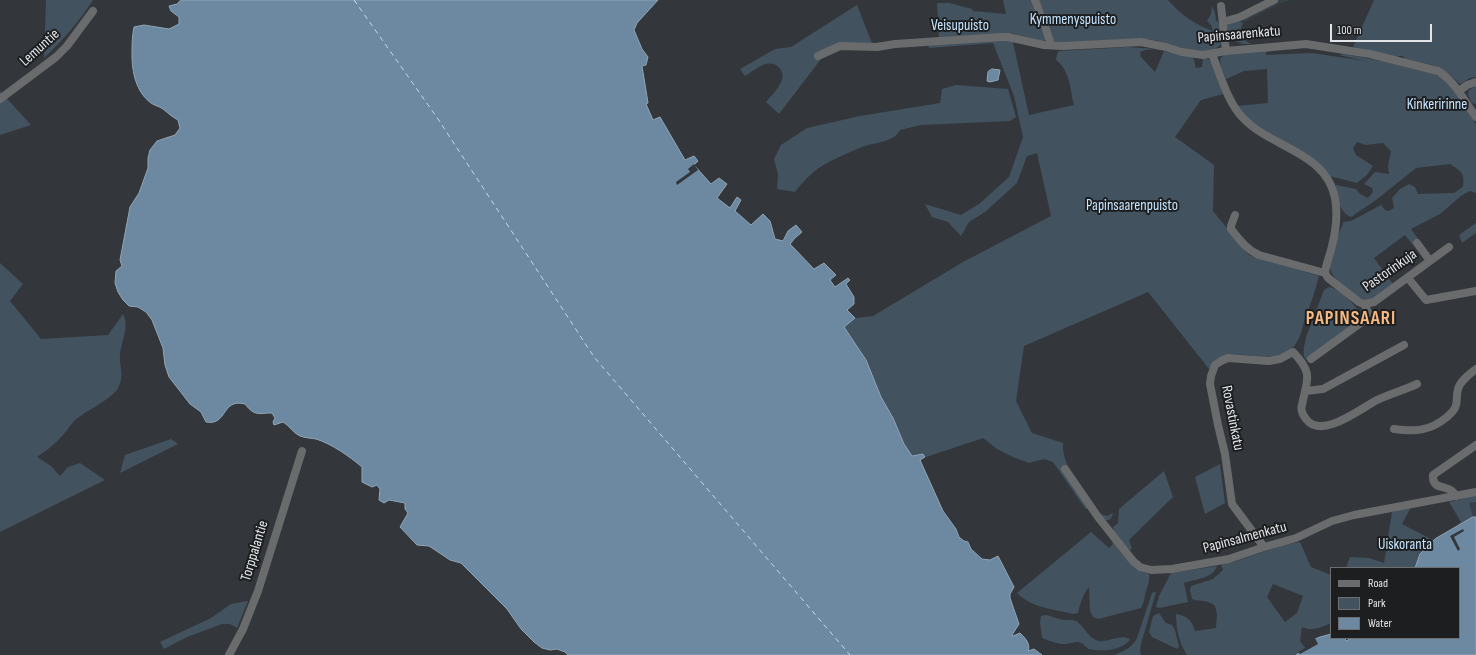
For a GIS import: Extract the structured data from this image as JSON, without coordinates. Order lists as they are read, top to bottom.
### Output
{
  "streets": {
    "street": [
      "Papinsaarenkatu",
      "Lemuntie",
      "Pastorinkuja",
      "Rovastinkatu",
      "Papinsalmenkatu",
      "Torppalantie"
    ]
  },
  "crossings": [
    ["Rovastinkatu", "Papinsalmenkatu"]
  ],
  "districts": ["PAPINSAARI"],
  "parks": [
    "Kymmenyspuisto",
    "Veisupuisto",
    "Kinkeririnne",
    "Papinsaarenpuisto",
    "Uiskoranta"
  ],
  "legend": ["Road", "Park", "Water"],
  "scale_bar": "100 m"
}
